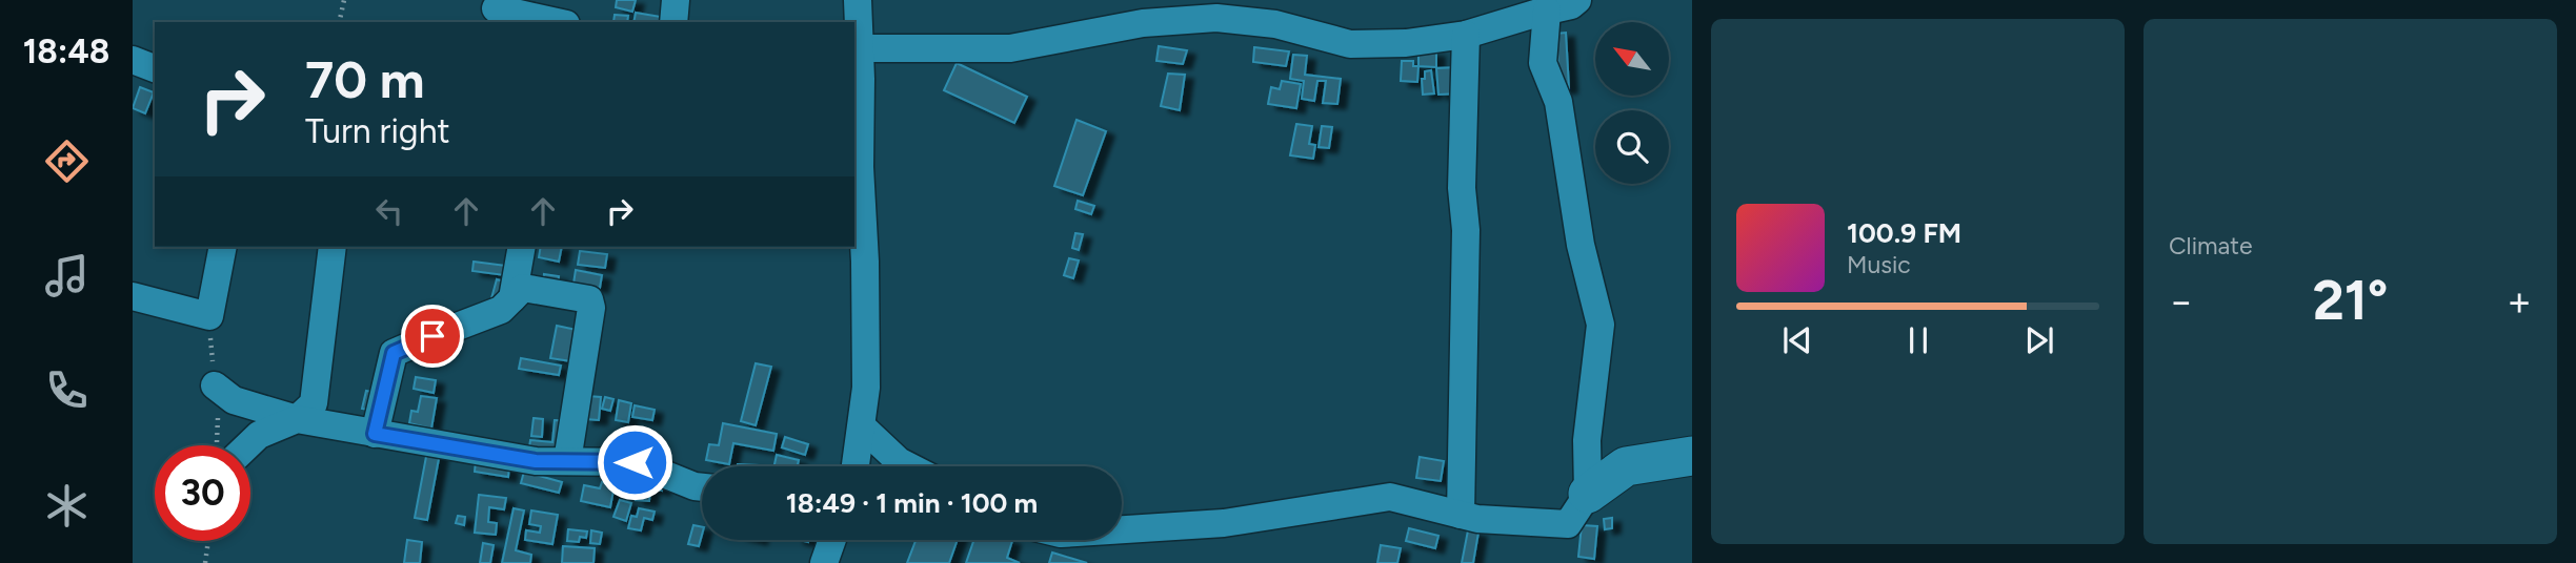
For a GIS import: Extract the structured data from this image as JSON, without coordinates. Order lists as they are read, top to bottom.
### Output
{
  "north": "top left",
  "page": {
    "tabs": "18:48",
    "tile": "Climate",
    "turn": ["70 m", "Turn right"],
    "song": ["100.9 FM", "Music"],
    "heat": ["−", "21°", "+"],
    "limit": "30",
    "trip": "18:49 · 1 min · 100 m"
  }
}
